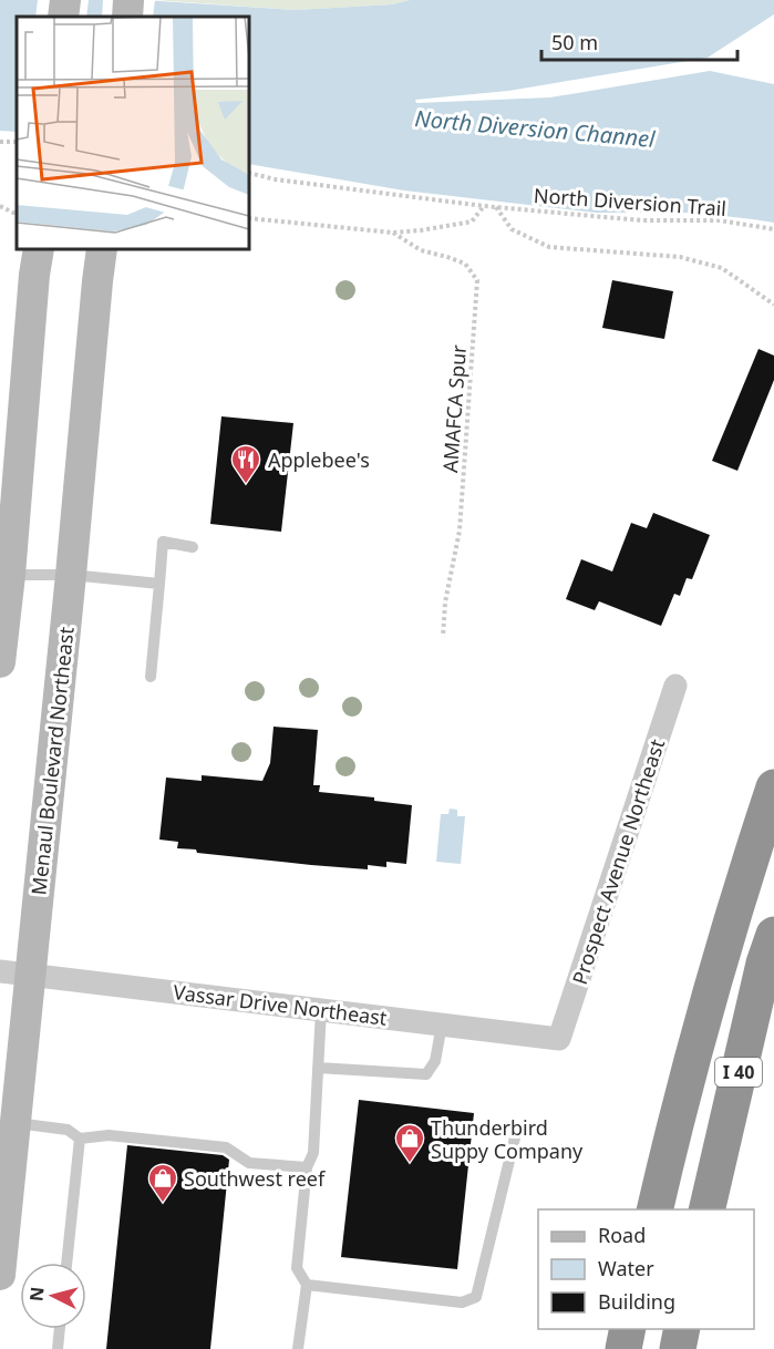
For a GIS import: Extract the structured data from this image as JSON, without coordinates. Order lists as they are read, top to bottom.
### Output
{
  "streets": {
    "highway": ["I 40"],
    "main road": ["Menaul Boulevard Northeast"],
    "street": ["Prospect Avenue Northeast", "Vassar Drive Northeast"],
    "path": ["North Diversion Trail", "AMAFCA Spur"]
  },
  "crossings": [
    ["Menaul Boulevard Northeast", "Vassar Drive Northeast"],
    ["Prospect Avenue Northeast", "Vassar Drive Northeast"]
  ],
  "water": ["North Diversion Channel"],
  "places": {
    "restaurant": ["Applebee's"],
    "shop": ["Thunderbird Suppy Company", "Southwest reef"]
  },
  "legend": ["Road", "Water", "Building"],
  "scale_bar": "50 m",
  "north": "left"
}
